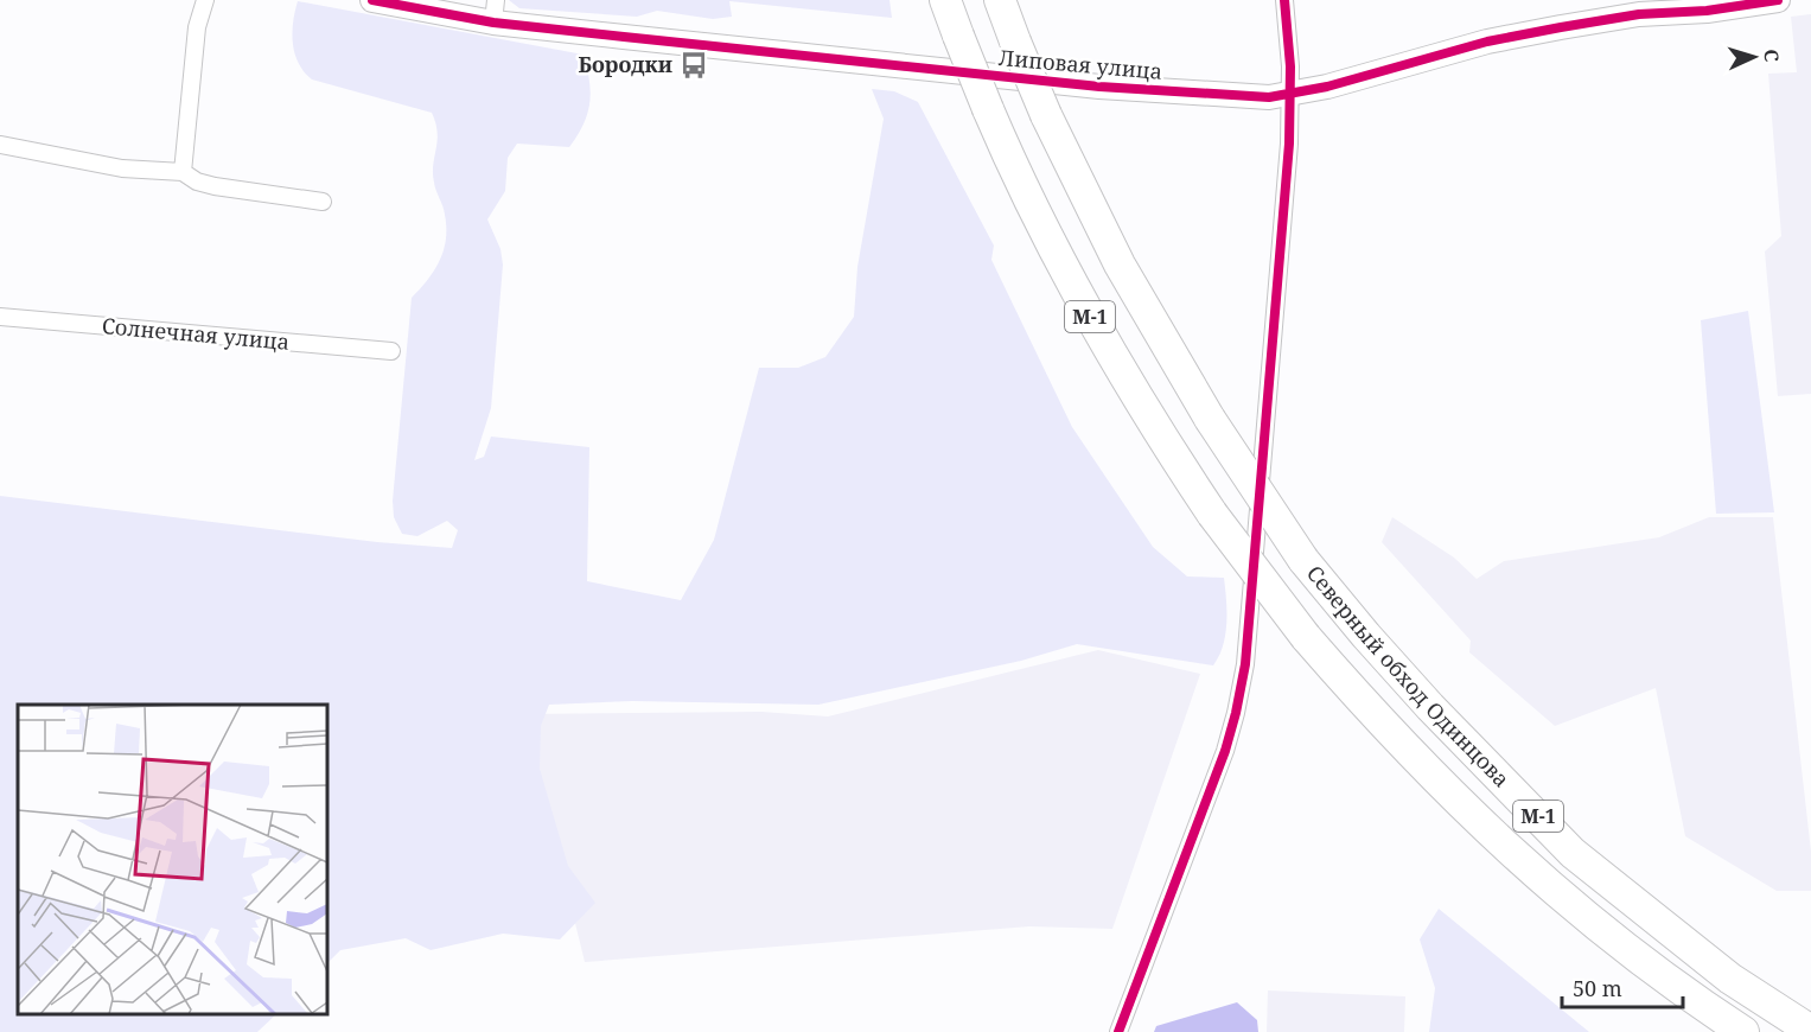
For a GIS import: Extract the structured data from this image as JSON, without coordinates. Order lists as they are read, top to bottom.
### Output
{
  "streets": {
    "highway": ["М-1", "Северный обход Одинцова"],
    "street": ["Липовая улица", "Солнечная улица"]
  },
  "places": {
    "bus stop": ["Бородки"]
  },
  "scale_bar": "50 m",
  "north": "right"
}
